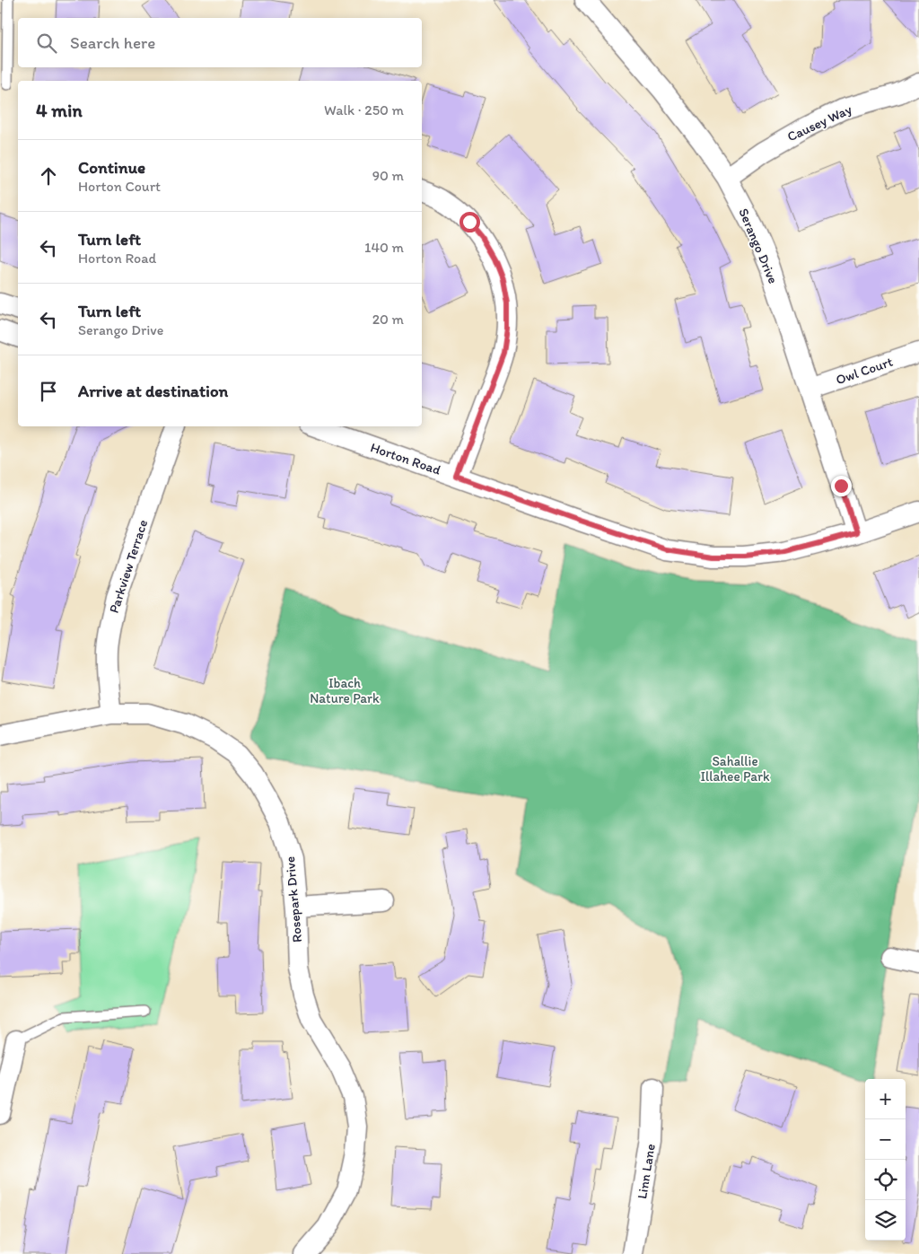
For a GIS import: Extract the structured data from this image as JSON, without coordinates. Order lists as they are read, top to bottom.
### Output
{
  "streets": {
    "street": [
      "Causey Way",
      "Serango Drive",
      "Owl Court",
      "Horton Road",
      "Parkview Terrace",
      "Rosepark Drive",
      "Linn Lane"
    ]
  },
  "crossings": [
    ["Causey Way", "Serango Drive"],
    ["Serango Drive", "Owl Court"],
    ["Serango Drive", "Horton Road"],
    ["Parkview Terrace", "Rosepark Drive"]
  ],
  "parks": ["Ibach Nature Park", "Sahallie Illahee Park"],
  "page": {
    "search": "Search here",
    "heading": ["4 min", "Walk · 250 m"],
    "list": [
      ["Continue", "Horton Court", "90 m"],
      ["Turn left", "Horton Road", "140 m"],
      ["Turn left", "Serango Drive", "20 m"],
      "Arrive at destination"
    ],
    "map_buttons": ["+", "−"]
  }
}
